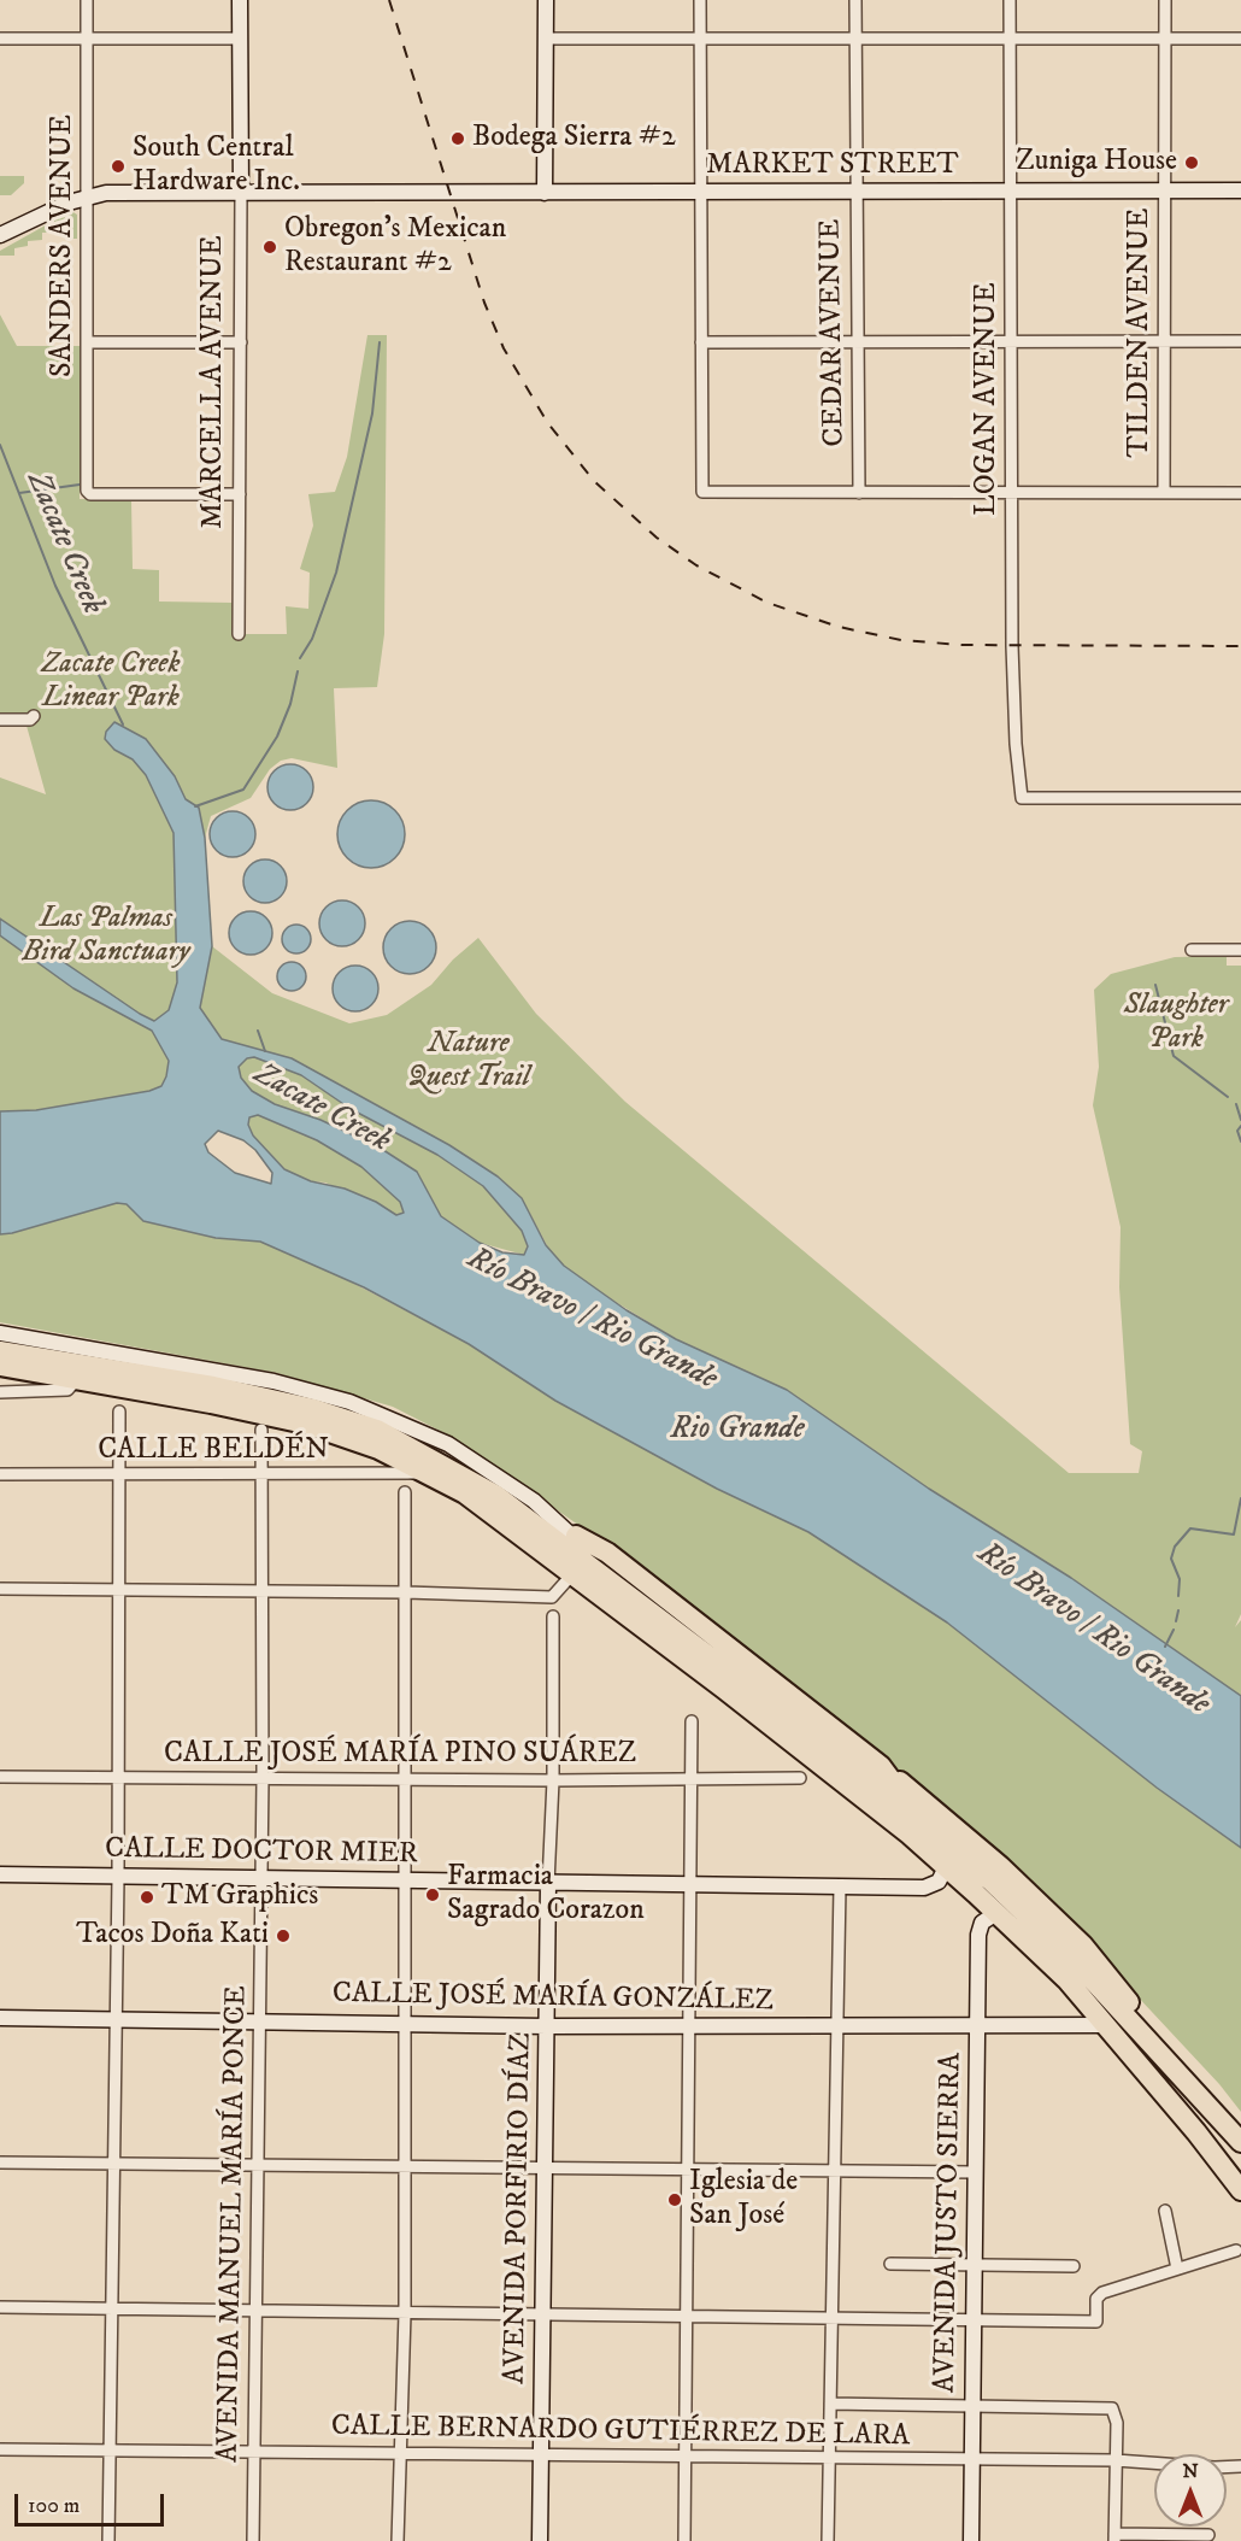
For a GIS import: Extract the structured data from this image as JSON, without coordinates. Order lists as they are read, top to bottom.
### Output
{
  "streets": {
    "street": [
      "MARKET STREET",
      "SANDERS AVENUE",
      "CEDAR AVENUE",
      "TILDEN AVENUE",
      "MARCELLA AVENUE",
      "LOGAN AVENUE",
      "CALLE BELDÉN",
      "CALLE JOSÉ MARÍA PINO SUÁREZ",
      "CALLE DOCTOR MIER",
      "CALLE JOSÉ MARÍA GONZÁLEZ",
      "AVENIDA PORFIRIO DÍAZ",
      "AVENIDA JUSTO SIERRA",
      "AVENIDA MANUEL MARÍA PONCE",
      "CALLE BERNARDO GUTIÉRREZ DE LARA"
    ]
  },
  "crossings": [
    ["MARKET STREET", "SANDERS AVENUE"],
    ["MARKET STREET", "CEDAR AVENUE"],
    ["MARKET STREET", "TILDEN AVENUE"],
    ["MARKET STREET", "MARCELLA AVENUE"],
    ["MARKET STREET", "LOGAN AVENUE"],
    ["SANDERS AVENUE", "MARCELLA AVENUE"],
    ["CALLE BELDÉN", "AVENIDA MANUEL MARÍA PONCE"],
    ["CALLE JOSÉ MARÍA PINO SUÁREZ", "AVENIDA PORFIRIO DÍAZ"],
    ["CALLE JOSÉ MARÍA PINO SUÁREZ", "AVENIDA MANUEL MARÍA PONCE"],
    ["CALLE DOCTOR MIER", "AVENIDA PORFIRIO DÍAZ"],
    ["CALLE DOCTOR MIER", "AVENIDA MANUEL MARÍA PONCE"],
    ["CALLE JOSÉ MARÍA GONZÁLEZ", "AVENIDA PORFIRIO DÍAZ"],
    ["CALLE JOSÉ MARÍA GONZÁLEZ", "AVENIDA JUSTO SIERRA"],
    ["CALLE JOSÉ MARÍA GONZÁLEZ", "AVENIDA MANUEL MARÍA PONCE"],
    ["AVENIDA PORFIRIO DÍAZ", "CALLE BERNARDO GUTIÉRREZ DE LARA"],
    ["AVENIDA JUSTO SIERRA", "CALLE BERNARDO GUTIÉRREZ DE LARA"],
    ["AVENIDA MANUEL MARÍA PONCE", "CALLE BERNARDO GUTIÉRREZ DE LARA"]
  ],
  "water": ["Zacate Creek", "Río Bravo / Rio Grande", "Rio Grande"],
  "parks": [
    "Zacate Creek Linear Park",
    "Las Palmas Bird Sanctuary",
    "Slaughter Park",
    "Nature Quest Trail"
  ],
  "places": [
    "Bodega Sierra #2",
    "Zuniga House",
    "South Central Hardware Inc.",
    "Obregon's Mexican Restaurant #2",
    "Farmacia Sagrado Corazon",
    "TM Graphics",
    "Tacos Doña Kati",
    "Iglesia de San José"
  ],
  "scale_bar": "100 m",
  "north": "top"
}
